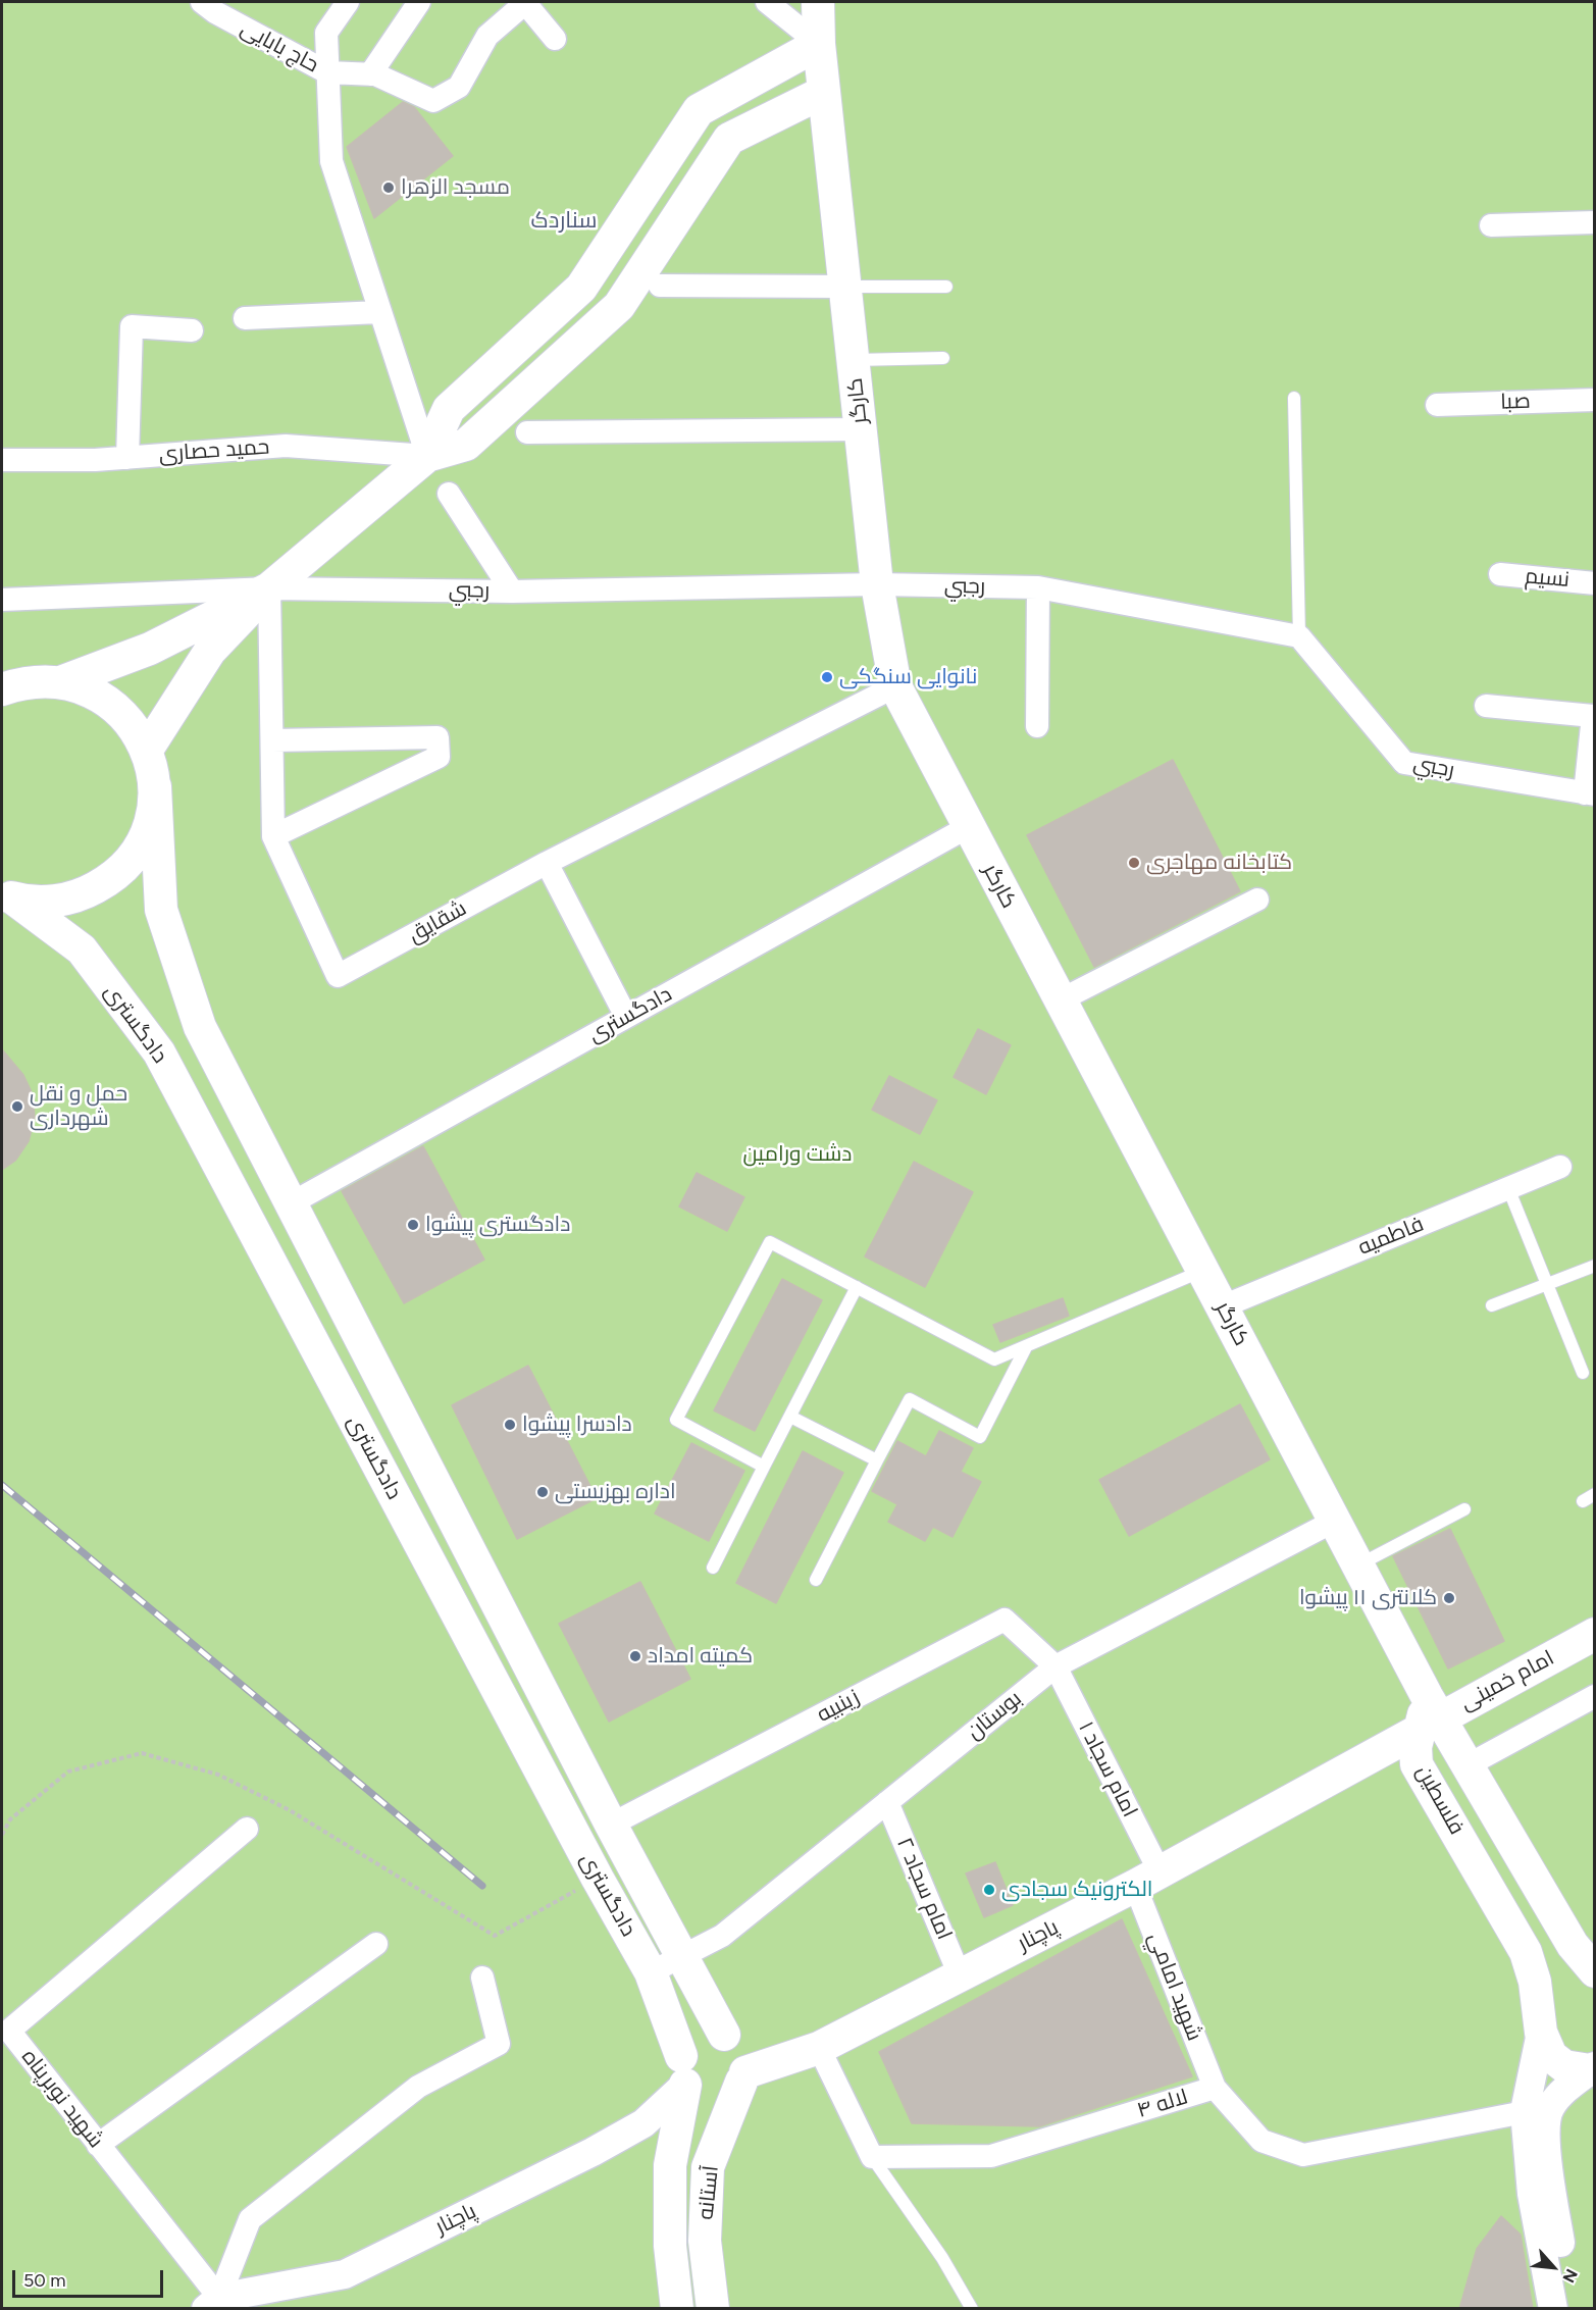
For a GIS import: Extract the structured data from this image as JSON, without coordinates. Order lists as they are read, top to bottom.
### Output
{
  "streets": {
    "main road": [
      "کارگر",
      "دادگستری",
      "امام خمینی",
      "فلسطین",
      "پاچنار",
      "آستانه"
    ],
    "street": [
      "حاج بابایی",
      "صبا",
      "حمید حصاری",
      "نسيم",
      "رجبي",
      "شقايق",
      "فاطميه",
      "زينبيه",
      "بوستان",
      "امام سجاد ۱",
      "امام سجاد ۲",
      "شهيد امامي",
      "شهید نوبرپناه",
      "لاله ۴"
    ]
  },
  "crossings": [
    ["کارگر", "رجبي"],
    ["کارگر", "شقايق"],
    ["کارگر", "دادگستری"],
    ["کارگر", "فاطميه"],
    ["کارگر", "امام خمینی"],
    ["کارگر", "بوستان"],
    ["کارگر", "فلسطین"],
    ["کارگر", "پاچنار"],
    ["رجبي", "شقايق"],
    ["دادگستری", "زينبيه"],
    ["دادگستری", "بوستان"],
    ["دادگستری", "پاچنار"],
    ["دادگستری", "آستانه"],
    ["امام خمینی", "فلسطین"],
    ["امام خمینی", "پاچنار"],
    ["زينبيه", "بوستان"],
    ["زينبيه", "امام سجاد ۱"],
    ["بوستان", "امام سجاد ۱"],
    ["بوستان", "امام سجاد ۲"],
    ["امام سجاد ۱", "پاچنار"],
    ["امام سجاد ۱", "شهيد امامي"],
    ["فلسطین", "پاچنار"],
    ["امام سجاد ۲", "پاچنار"],
    ["پاچنار", "شهيد امامي"],
    ["پاچنار", "شهید نوبرپناه"],
    ["پاچنار", "آستانه"],
    ["شهيد امامي", "لاله ۴"]
  ],
  "districts": ["سناردک"],
  "parks": ["دشت ورامین"],
  "places": [
    "مسجد الزهرا",
    "نانوایی سنگکی",
    "کتابخانه مهاجری",
    "حمل و نقل شهرداری",
    "دادگستری پیشوا",
    "دادسرا پیشوا",
    "اداره بهزیستی",
    "کلانتری ۱۱ پیشوا",
    "کمیته امداد",
    "الکترونیک سجادی"
  ],
  "scale_bar": "50 m",
  "north": "bottom right"
}
